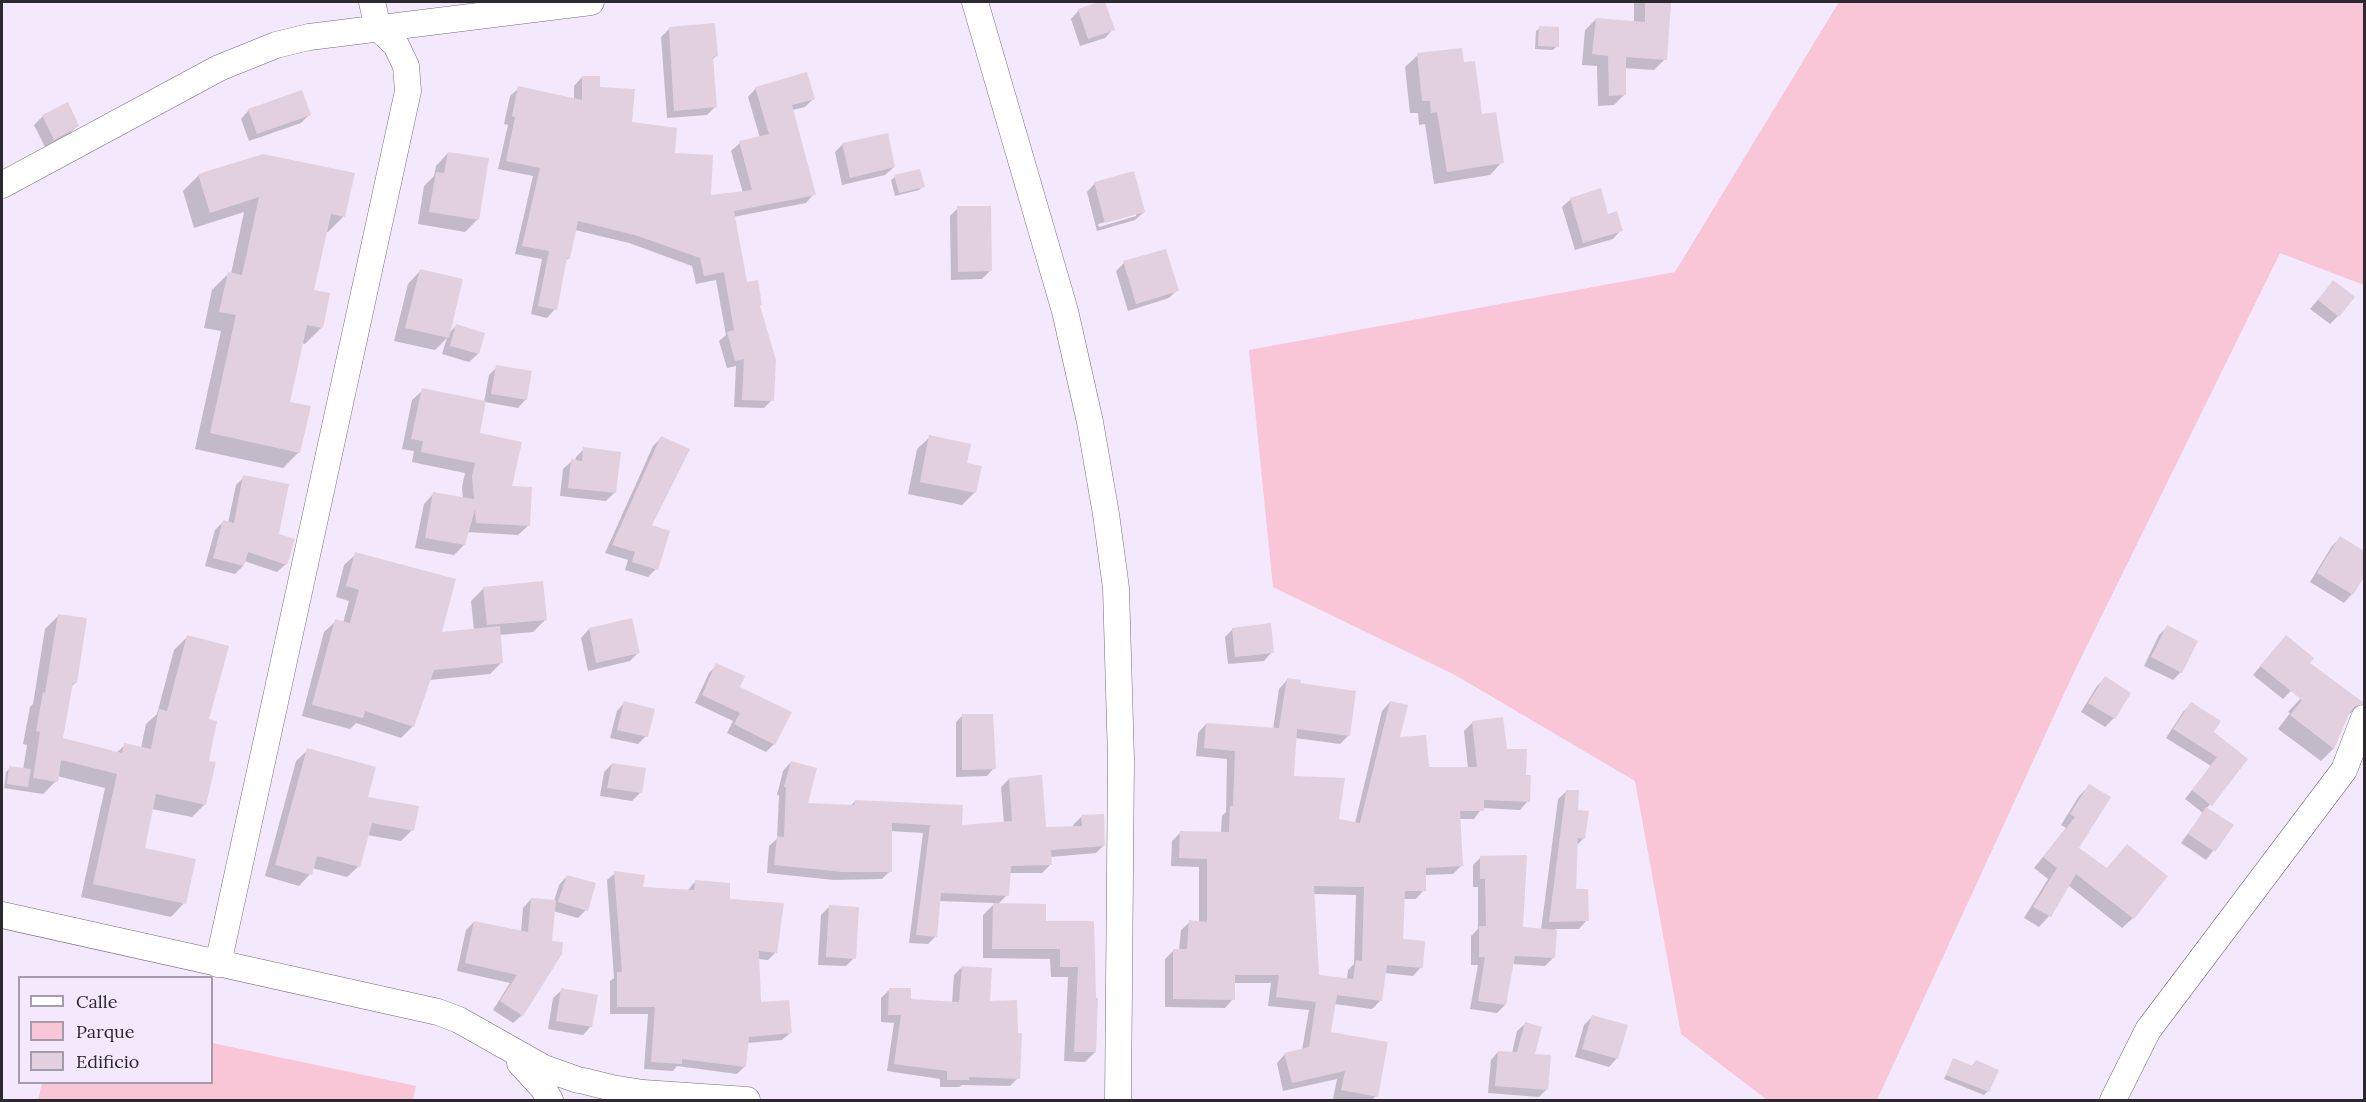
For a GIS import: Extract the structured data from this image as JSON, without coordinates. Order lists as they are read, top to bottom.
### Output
{
  "legend": ["Calle", "Parque", "Edificio"]
}
